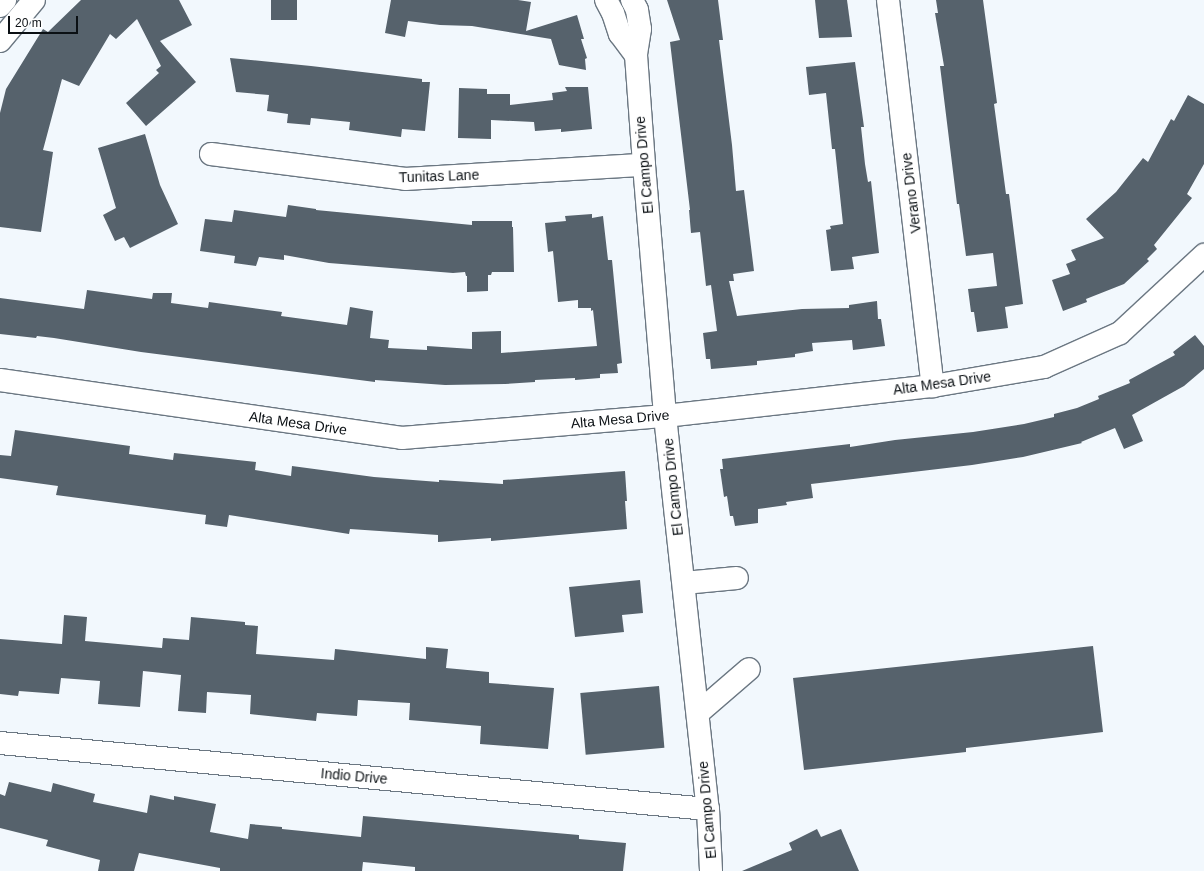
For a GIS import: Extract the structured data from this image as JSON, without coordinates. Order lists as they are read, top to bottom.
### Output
{
  "streets": {
    "street": [
      "El Campo Drive",
      "Tunitas Lane",
      "Verano Drive",
      "Alta Mesa Drive",
      "Indio Drive"
    ]
  },
  "crossings": [
    ["El Campo Drive", "Tunitas Lane"],
    ["El Campo Drive", "Alta Mesa Drive"],
    ["El Campo Drive", "Indio Drive"],
    ["Verano Drive", "Alta Mesa Drive"]
  ],
  "scale_bar": "20 m"
}
